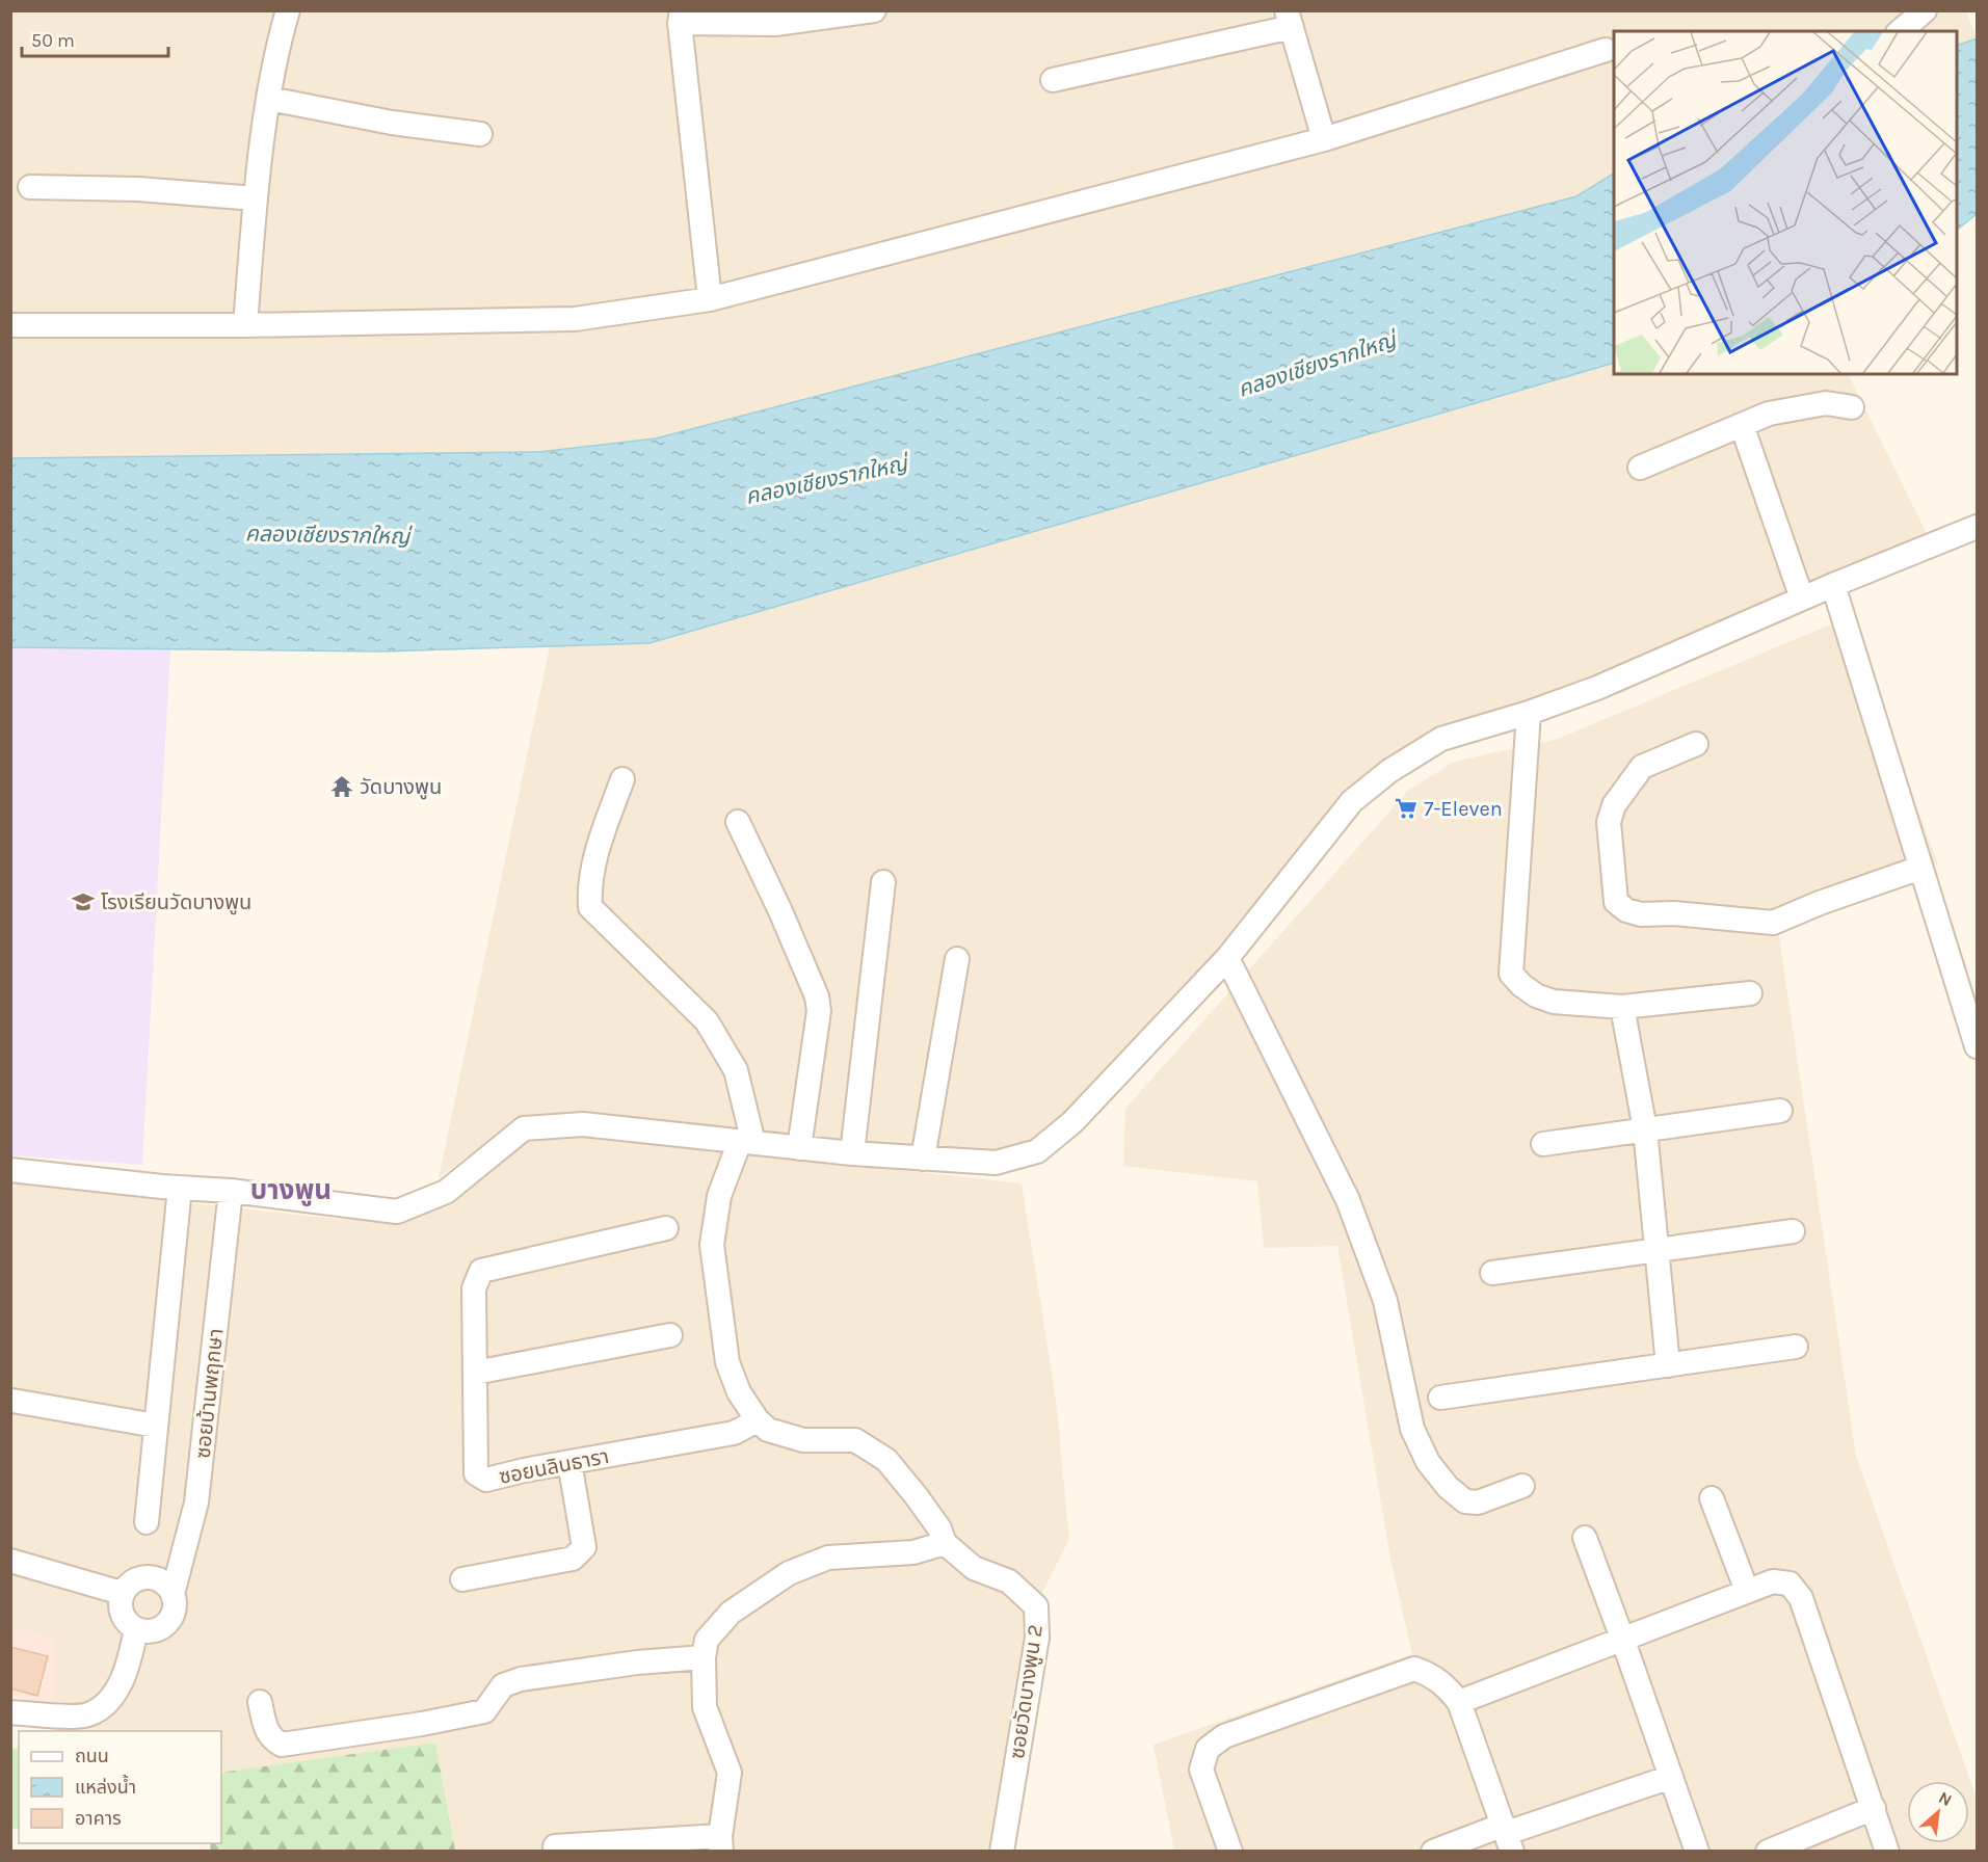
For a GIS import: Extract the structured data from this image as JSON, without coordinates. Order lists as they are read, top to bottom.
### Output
{
  "streets": {
    "street": ["ซอยบ้านพฤกษา", "ซอยนลินธารา", "ซอยวัดบางพูน 2"]
  },
  "crossings": [
    ["ซอยนลินธารา", "ซอยวัดบางพูน 2"]
  ],
  "districts": ["บางพูน"],
  "water": ["คลองเชียงรากใหญ่"],
  "places": {
    "temple": ["วัดบางพูน"],
    "supermarket": ["7-Eleven"],
    "school or university": ["โรงเรียนวัดบางพูน"]
  },
  "legend": ["ถนน", "แหล่งน้ำ", "อาคาร"],
  "scale_bar": "50 m",
  "north": "top right"
}
